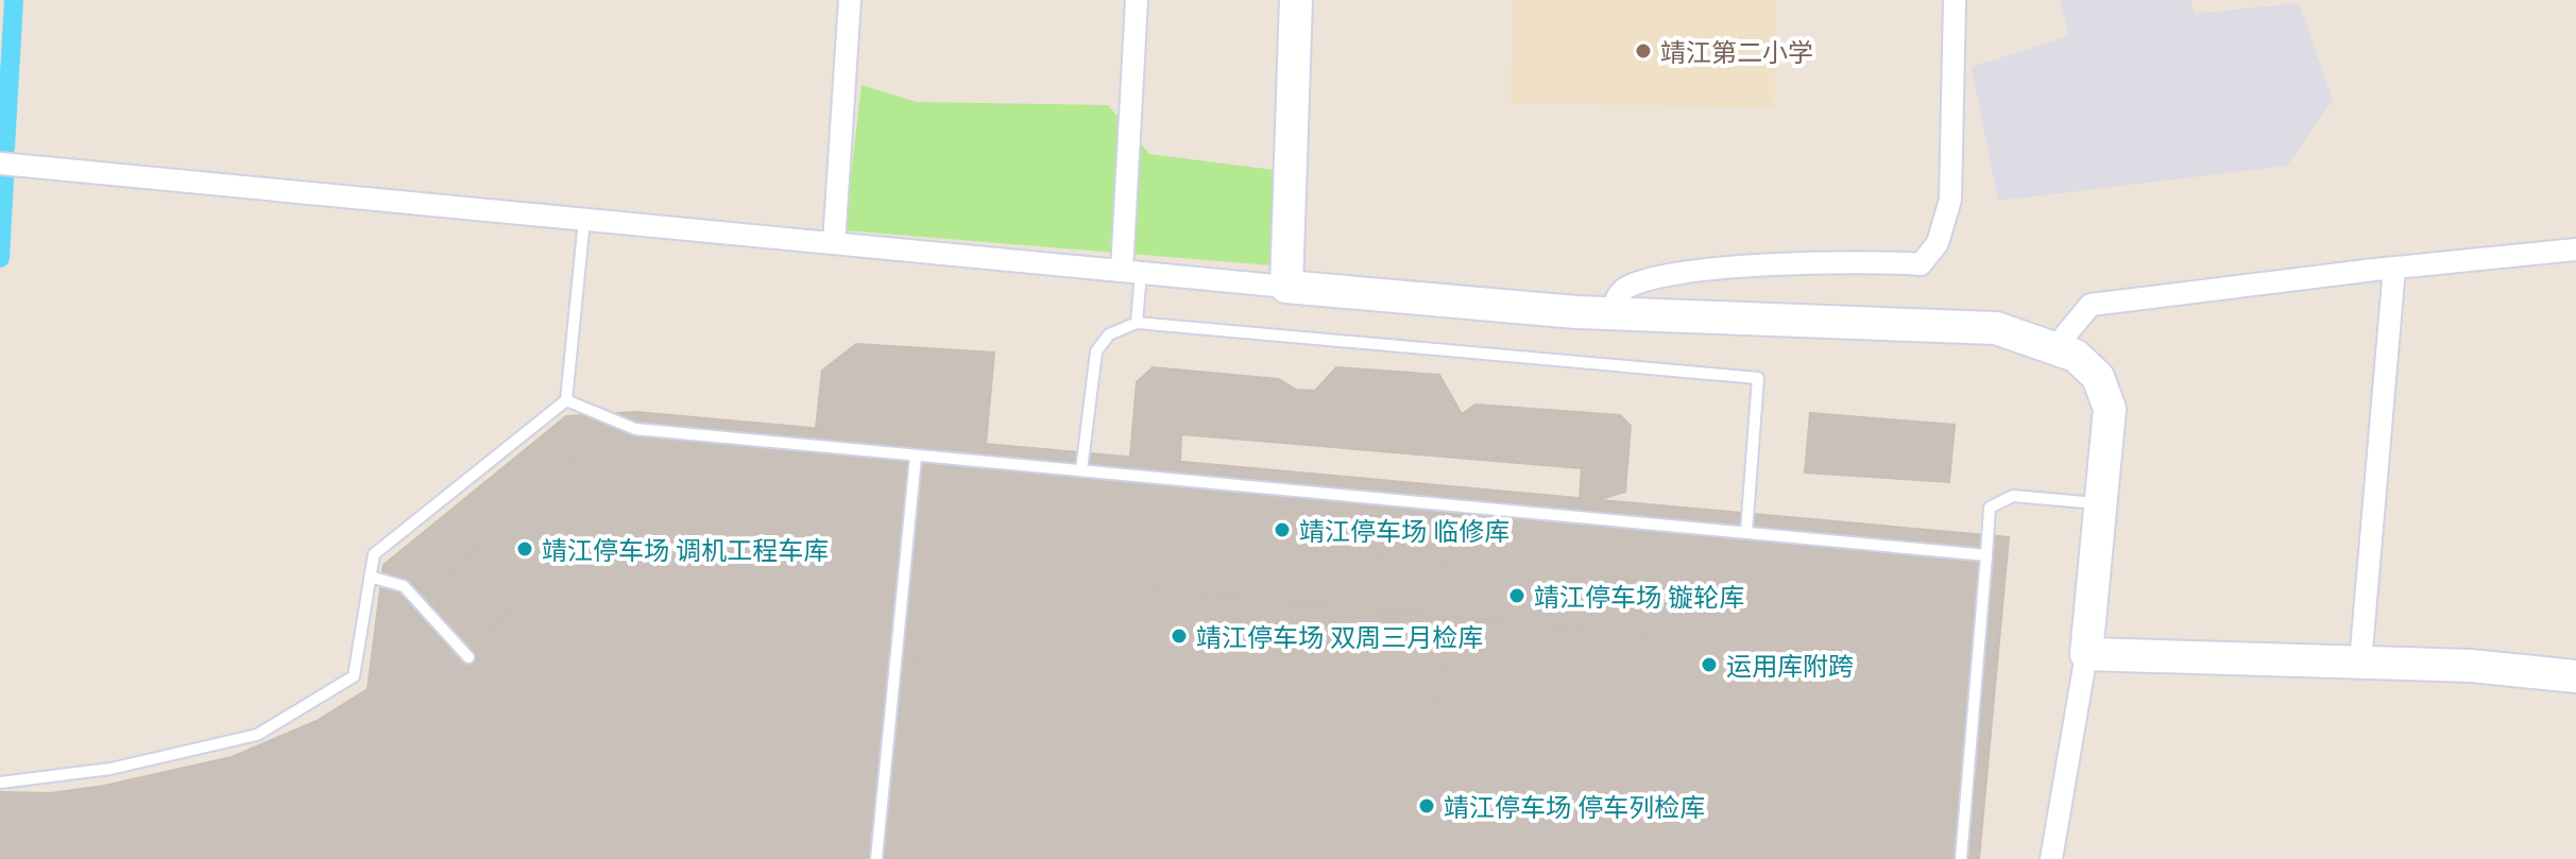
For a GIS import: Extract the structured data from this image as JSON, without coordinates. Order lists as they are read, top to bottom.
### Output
{
  "places": [
    "靖江第二小学",
    "靖江停车场 临修库",
    "靖江停车场 调机工程车库",
    "靖江停车场 镟轮库",
    "靖江停车场 双周三月检库",
    "运用库附跨",
    "靖江停车场 停车列检库"
  ]
}
